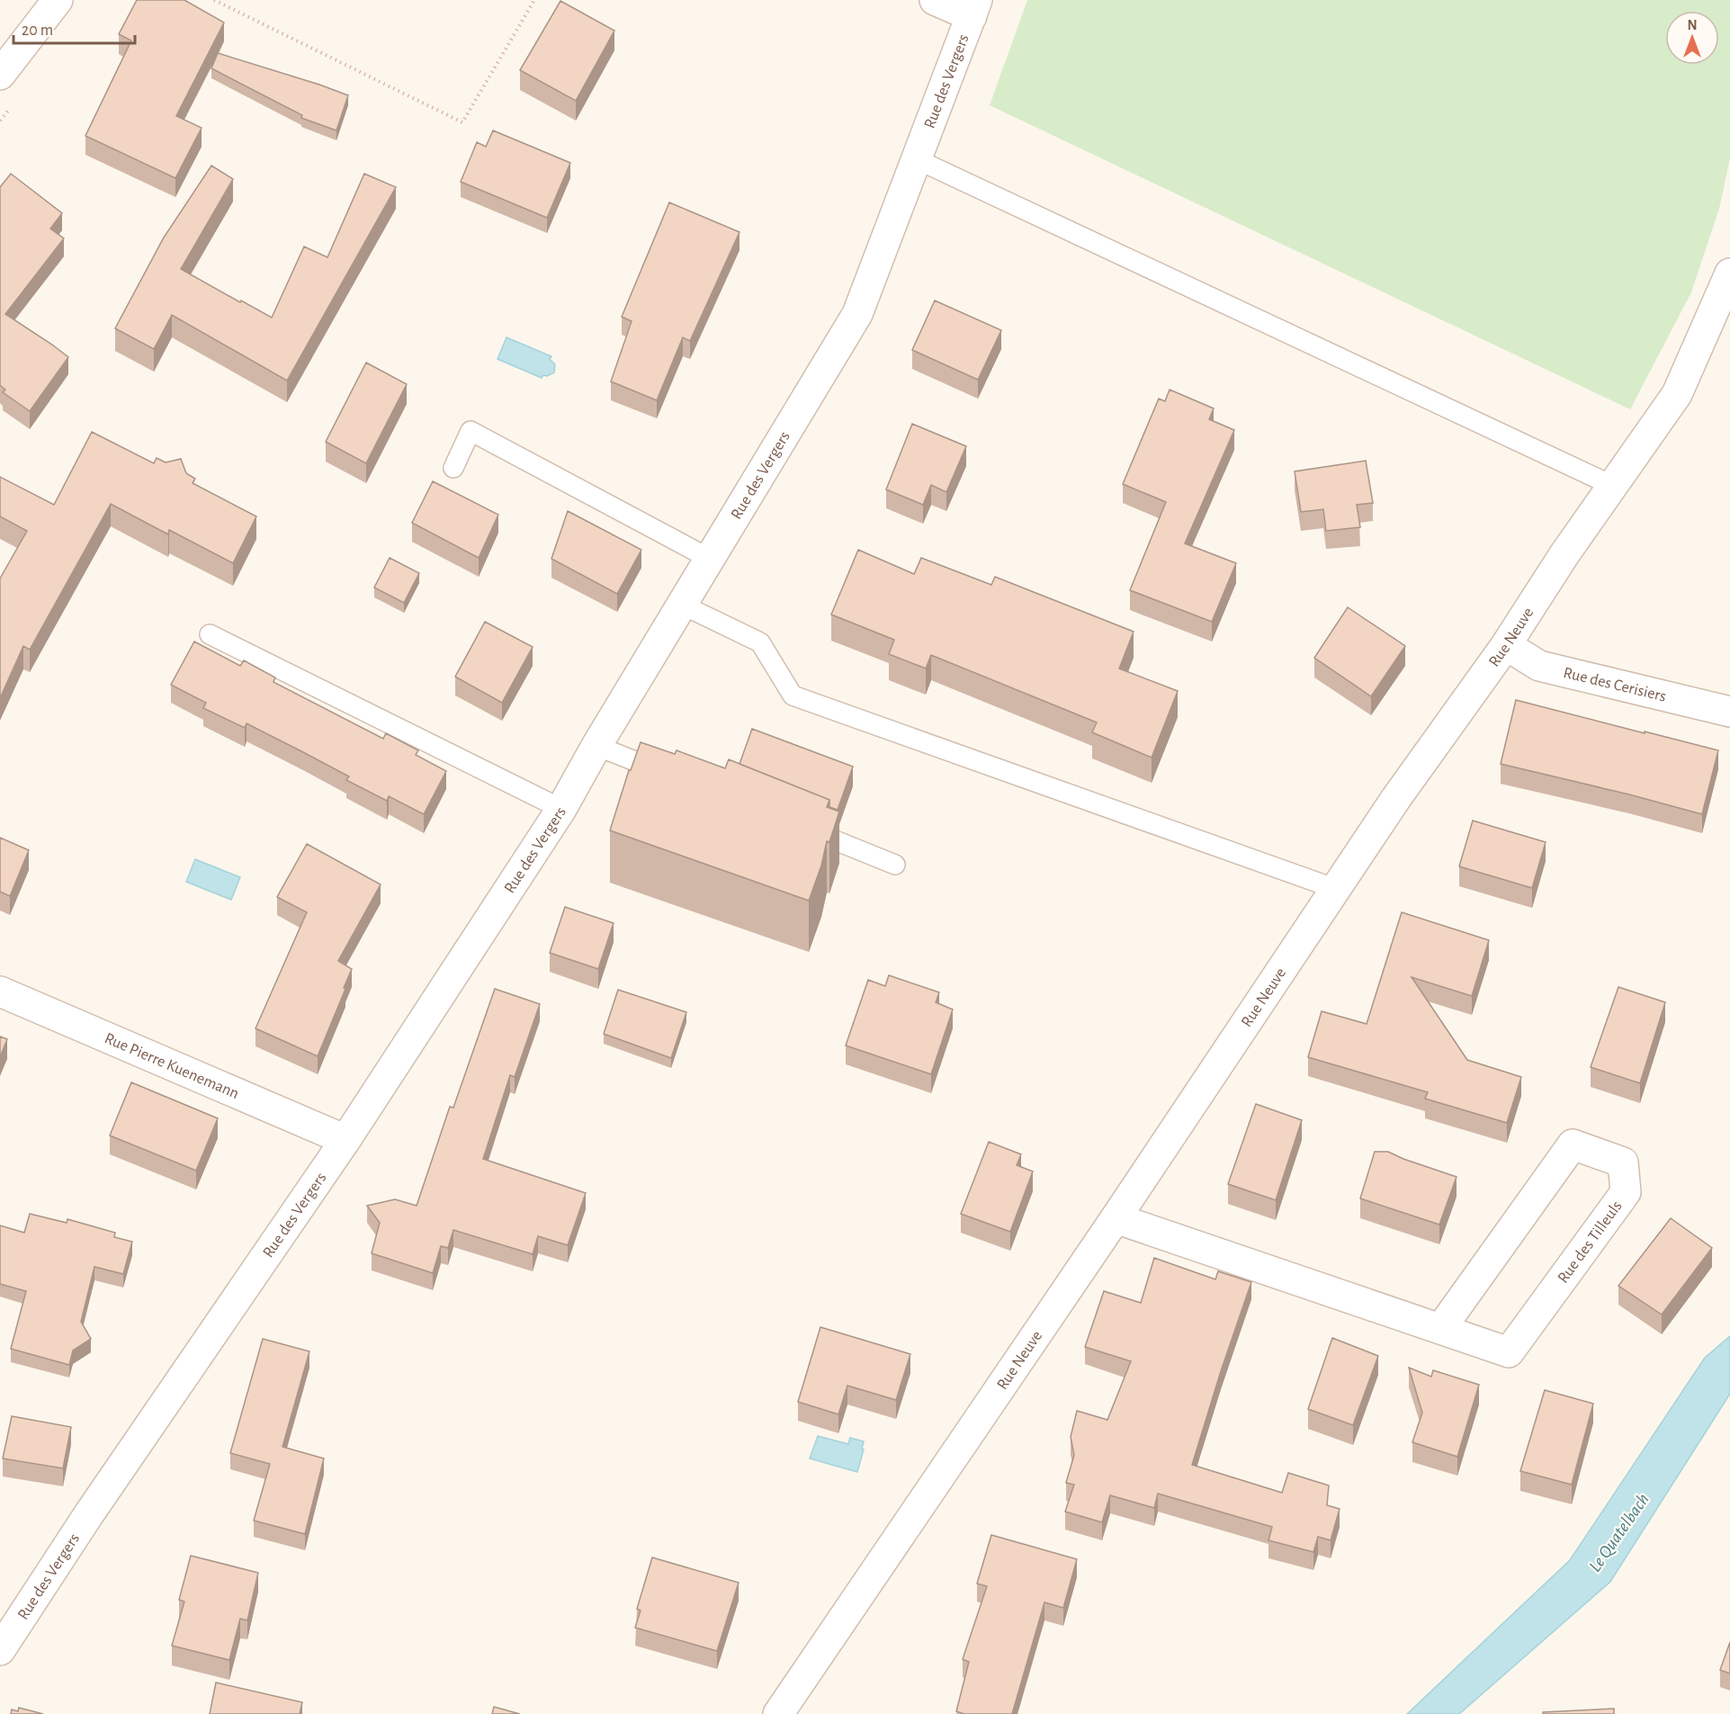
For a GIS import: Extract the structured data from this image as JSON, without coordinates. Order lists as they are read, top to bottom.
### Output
{
  "streets": {
    "street": [
      "Rue des Vergers",
      "Rue Neuve",
      "Rue des Cerisiers",
      "Rue Pierre Kuenemann",
      "Rue des Tilleuls"
    ]
  },
  "crossings": [
    ["Rue des Vergers", "Rue Pierre Kuenemann"],
    ["Rue Neuve", "Rue des Cerisiers"],
    ["Rue Neuve", "Rue des Tilleuls"]
  ],
  "water": ["Le Quatelbach"],
  "scale_bar": "20 m",
  "north": "top"
}
